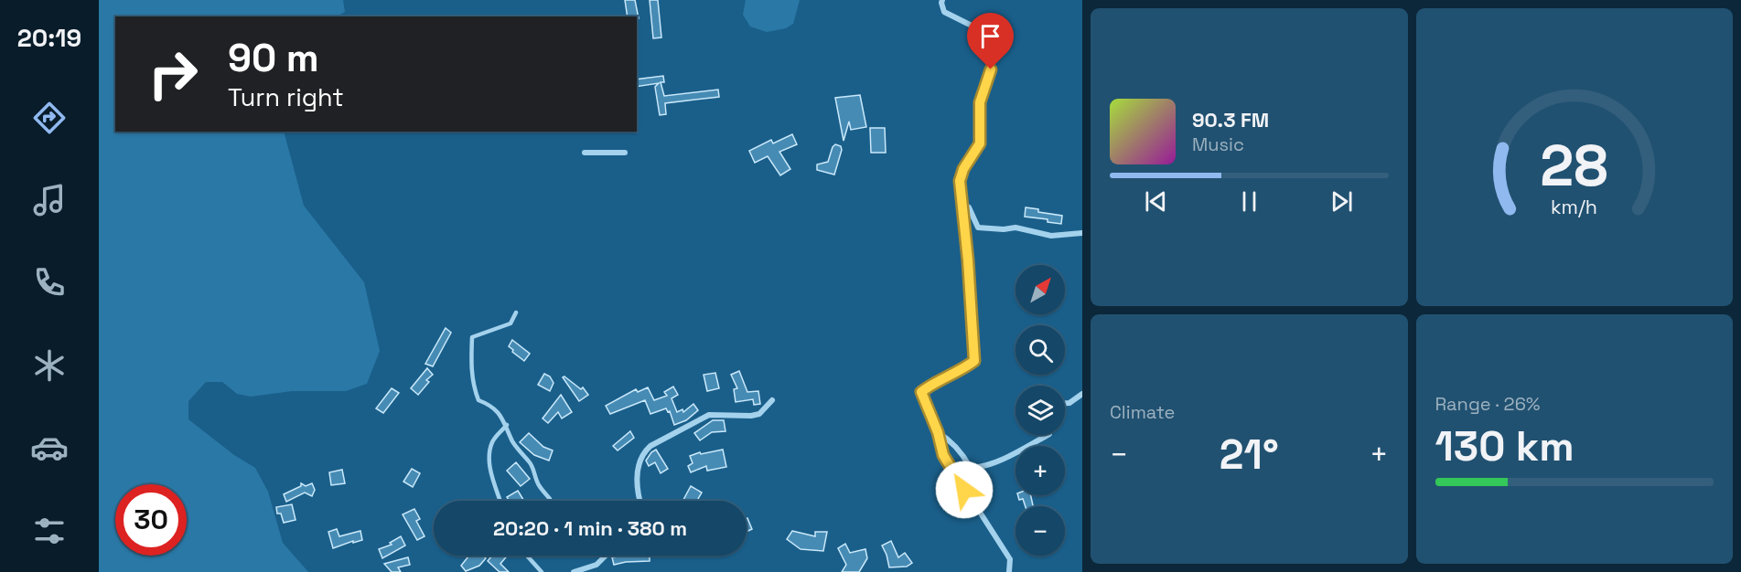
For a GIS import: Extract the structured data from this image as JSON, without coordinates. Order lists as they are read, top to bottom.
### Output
{
  "north": "top right",
  "page": {
    "tabs": "20:19",
    "turn": ["90 m", "Turn right"],
    "song": ["90.3 FM", "Music"],
    "map_buttons": ["+", "−"],
    "tile": [
      "Climate",
      ["Range · 26%", "130 km"]
    ],
    "heat": ["−", "21°", "+"],
    "limit": "30",
    "trip": "20:20 · 1 min · 380 m",
    "gauge": ["28", "km/h"]
  }
}
